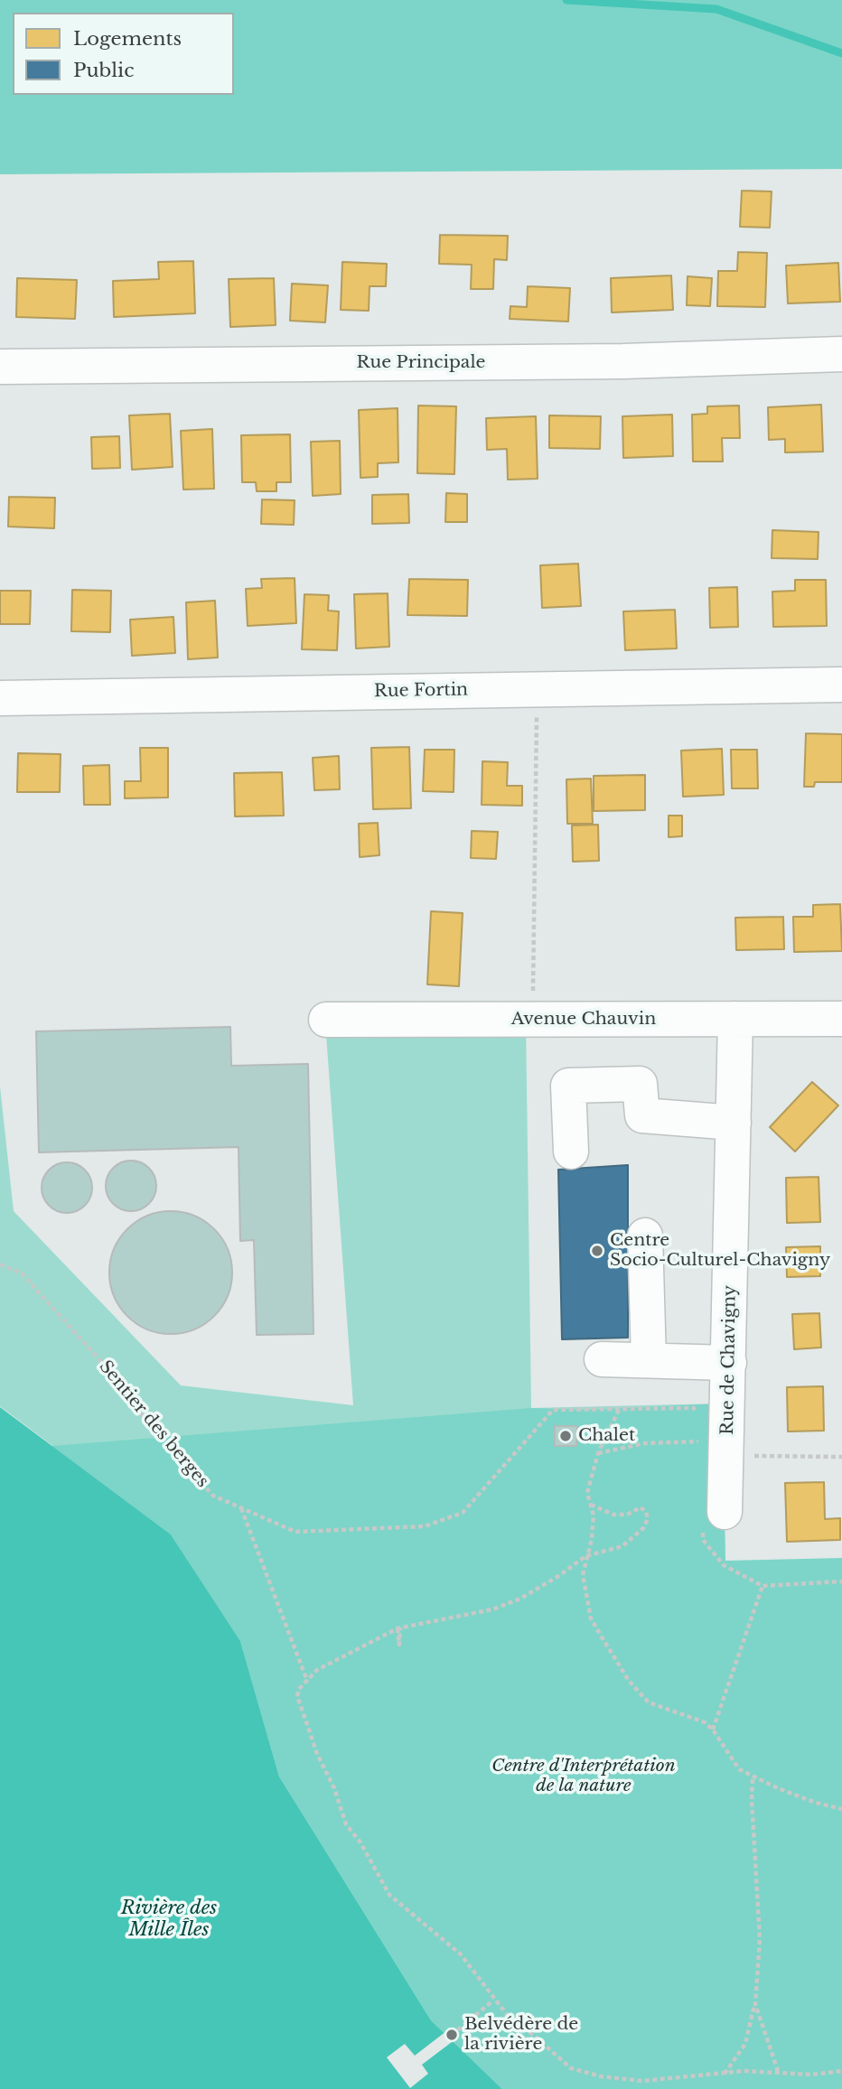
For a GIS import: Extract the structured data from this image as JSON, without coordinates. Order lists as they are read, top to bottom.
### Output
{
  "streets": {
    "street": [
      "Rue Principale",
      "Rue Fortin",
      "Avenue Chauvin",
      "Rue de Chavigny"
    ],
    "path": ["Sentier des berges"]
  },
  "crossings": [
    ["Avenue Chauvin", "Rue de Chavigny"]
  ],
  "water": ["Rivière des Mille Îles"],
  "parks": ["Centre d'Interprétation de la nature"],
  "places": ["Centre Socio-Culturel-Chavigny", "Chalet", "Belvédère de la rivière"],
  "legend": ["Logements", "Public"]
}
